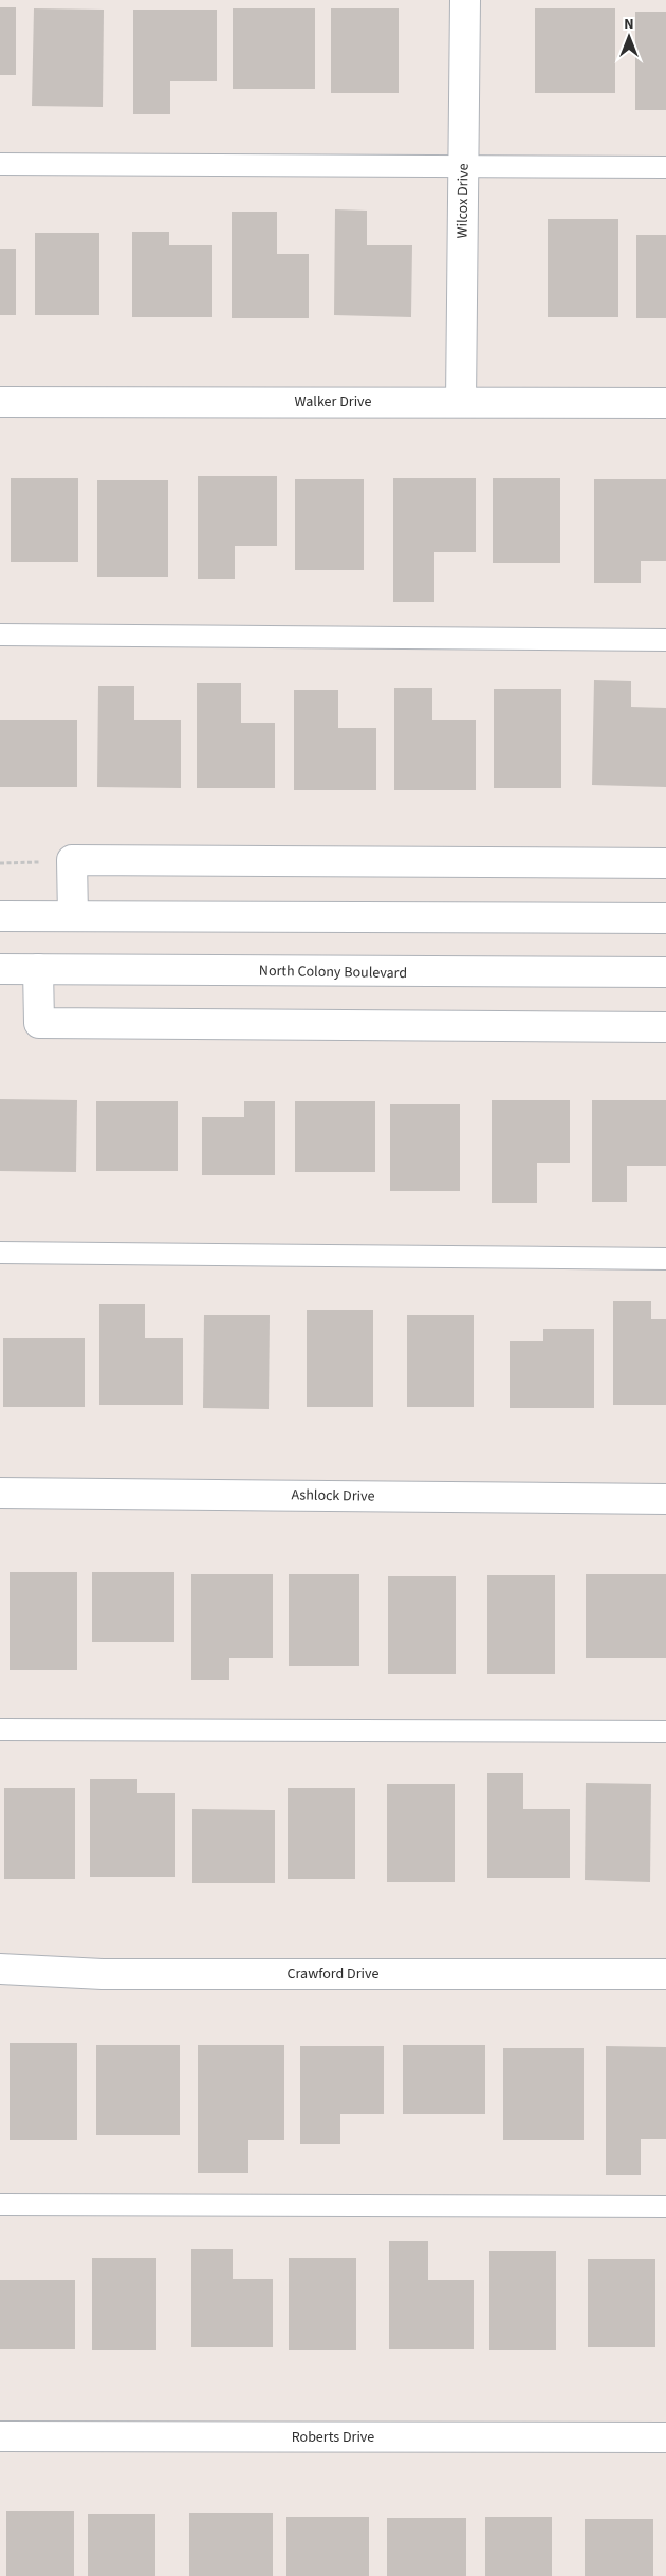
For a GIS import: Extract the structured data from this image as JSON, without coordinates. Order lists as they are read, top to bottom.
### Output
{
  "streets": {
    "street": [
      "Wilcox Drive",
      "Walker Drive",
      "North Colony Boulevard",
      "Ashlock Drive",
      "Crawford Drive",
      "Roberts Drive"
    ]
  },
  "crossings": [
    ["Wilcox Drive", "Walker Drive"]
  ],
  "north": "top"
}
